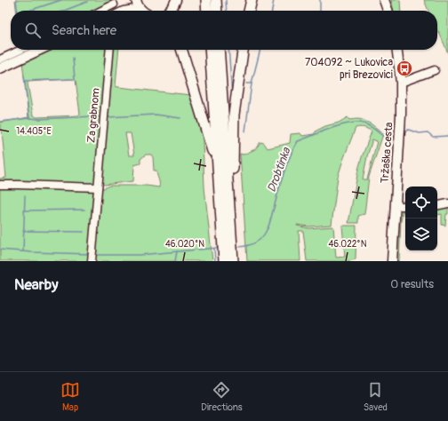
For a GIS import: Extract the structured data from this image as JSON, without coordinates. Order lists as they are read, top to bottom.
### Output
{
  "streets": {
    "main road": ["Tržaška cesta"],
    "street": ["Za grabnom"]
  },
  "water": ["Drobtinka"],
  "places": {
    "bus stop": ["704092 ~ Lukovica pri Brezovici"]
  },
  "page": {
    "search": "Search here",
    "heading": ["Nearby", "0 results"],
    "nav": ["Map", "Directions", "Saved"]
  },
  "coordinates": ["14.405°E", "46.020°N", "46.022°N"]
}
